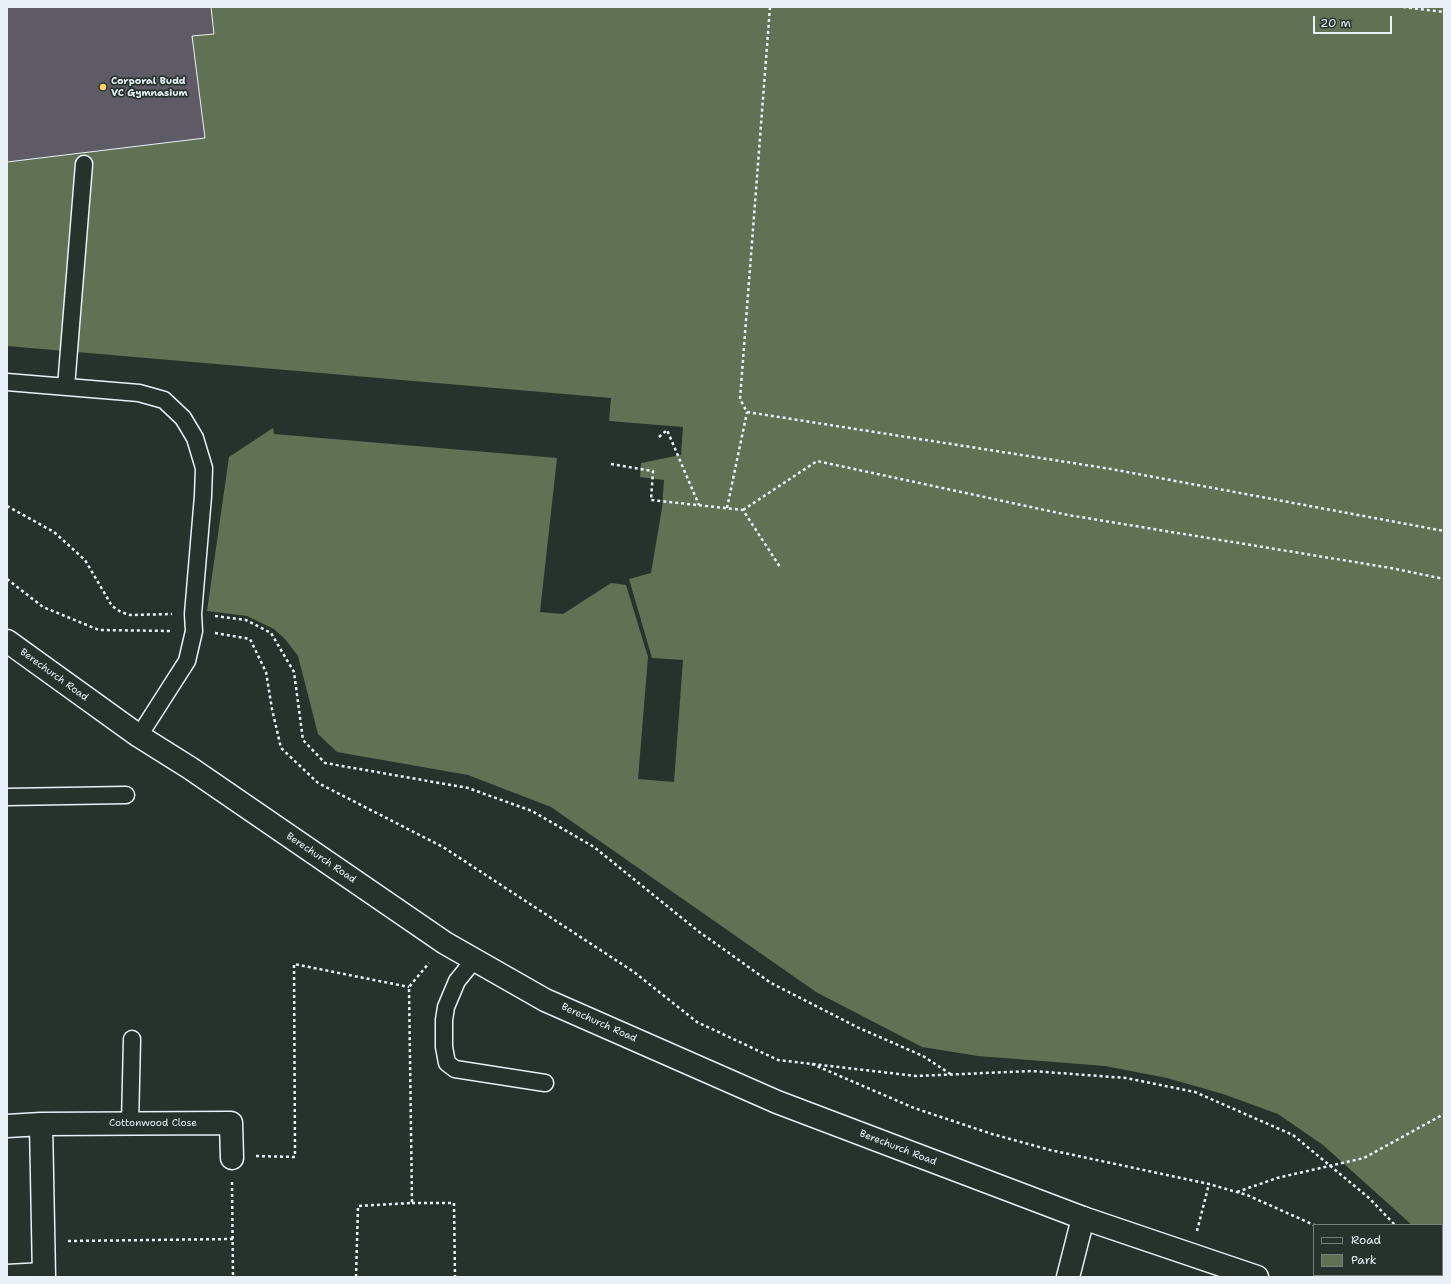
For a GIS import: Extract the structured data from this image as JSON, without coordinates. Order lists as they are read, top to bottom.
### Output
{
  "streets": {
    "street": ["Berechurch Road", "Cottonwood Close"]
  },
  "places": ["Corporal Budd VC Gymnasium"],
  "legend": ["Road", "Park"],
  "scale_bar": "20 m"
}
